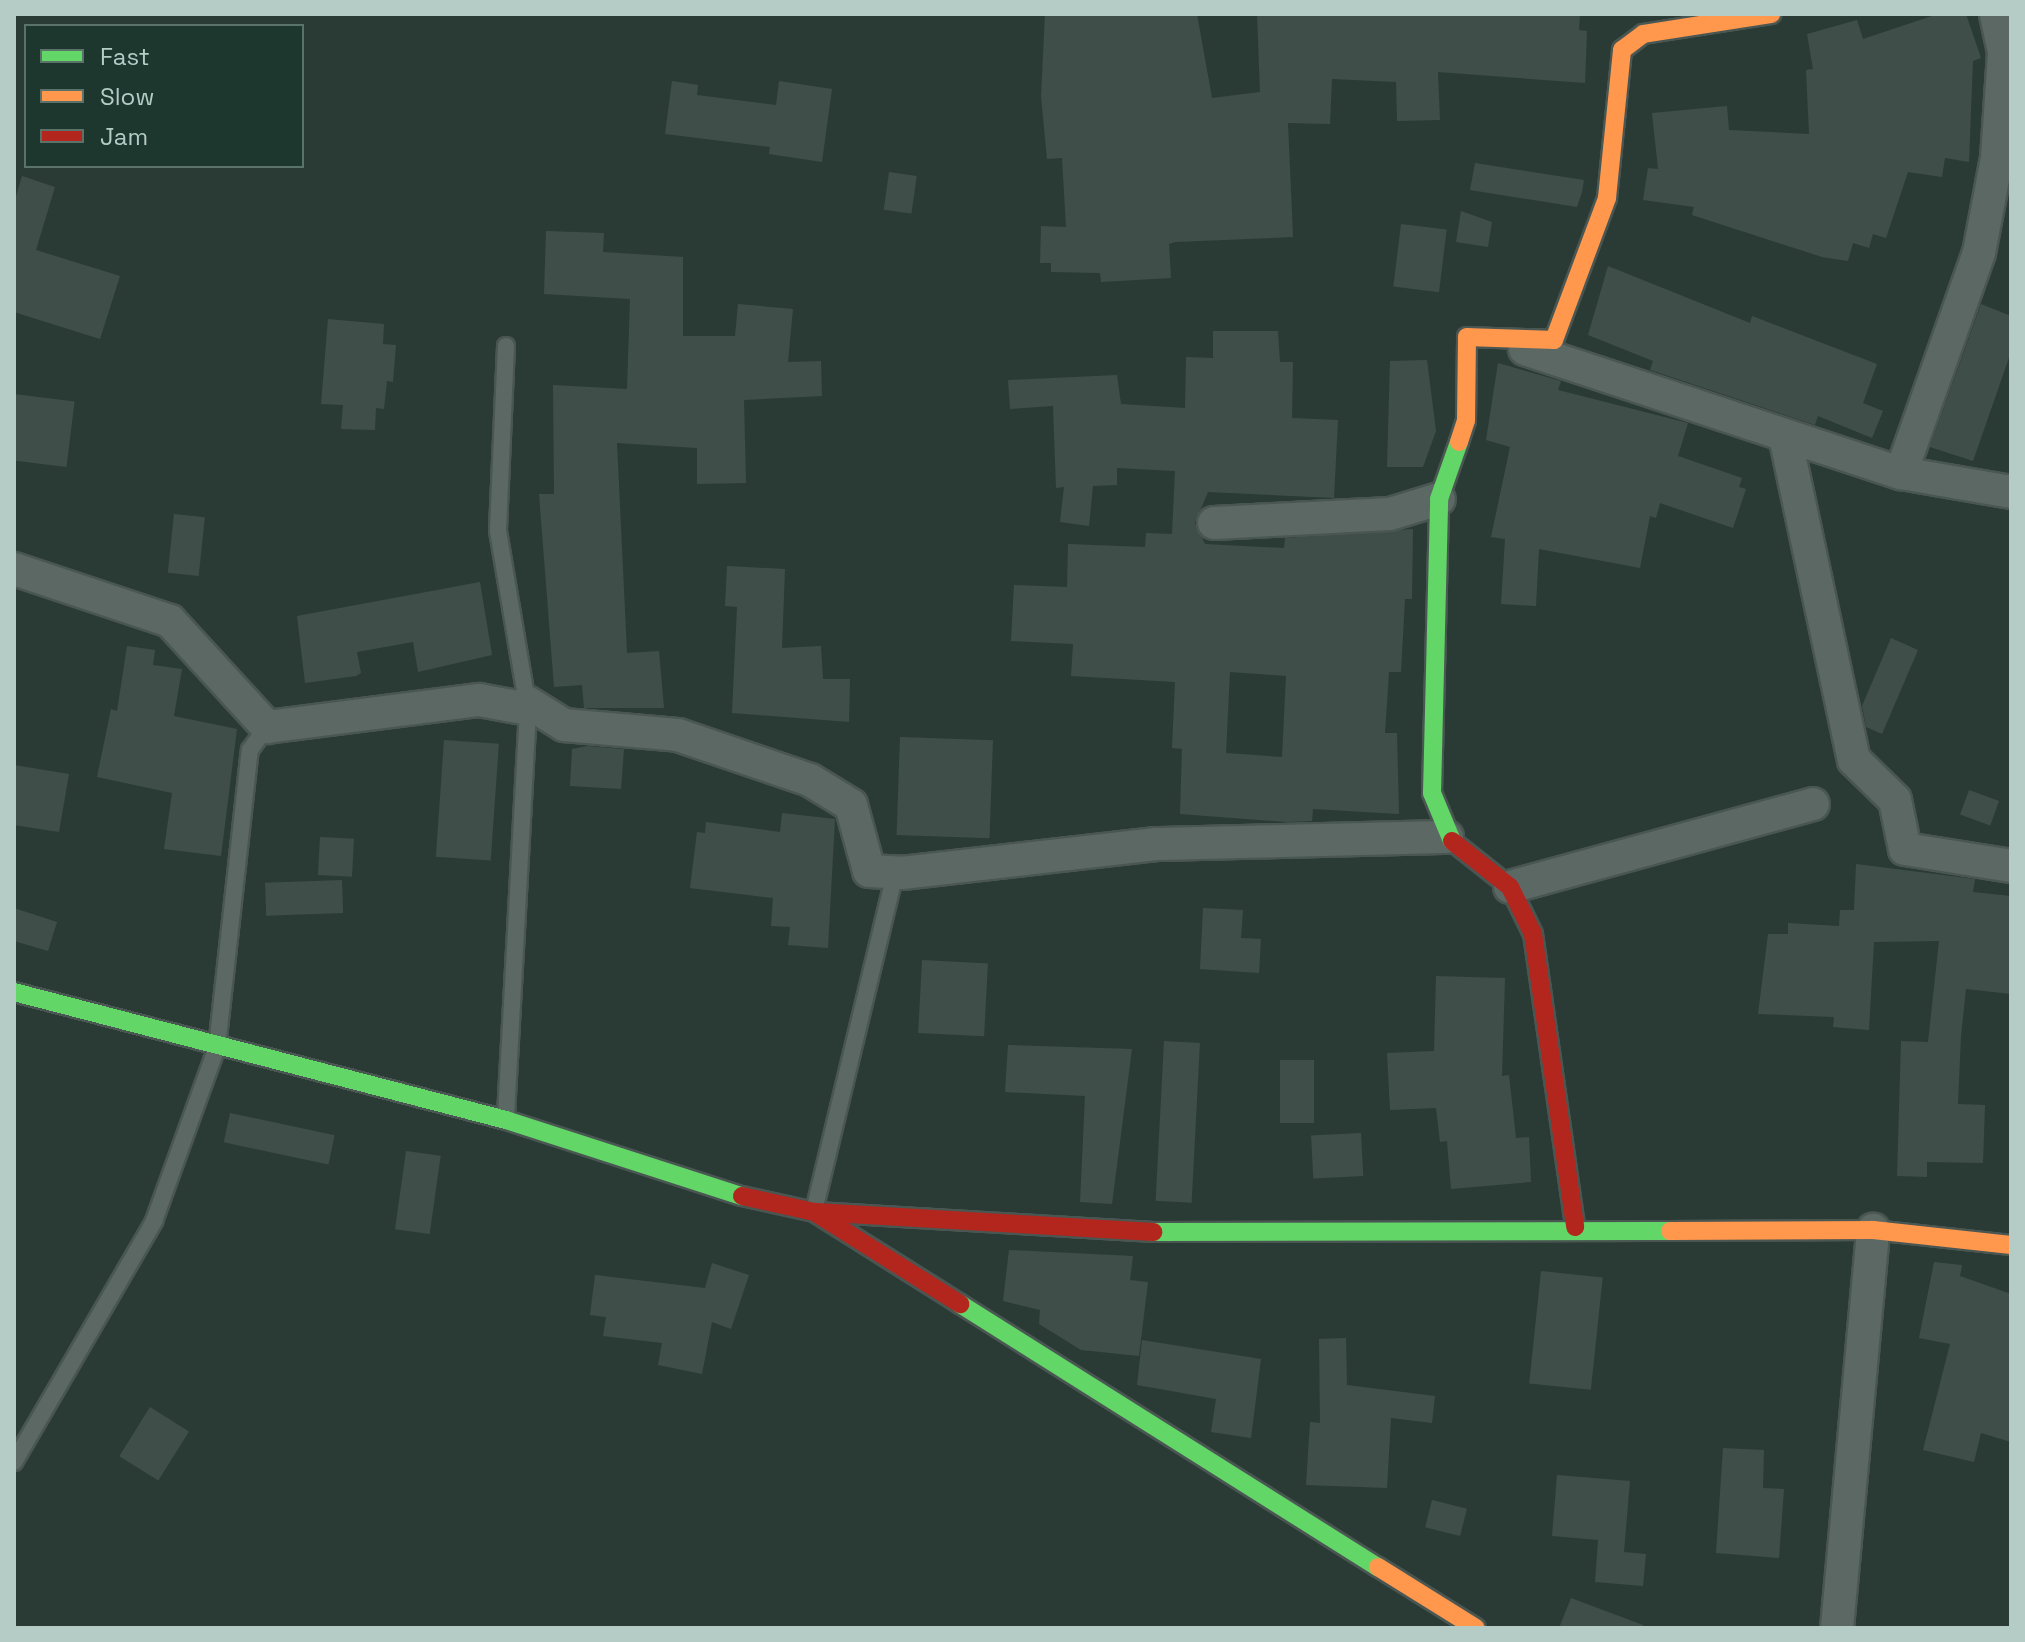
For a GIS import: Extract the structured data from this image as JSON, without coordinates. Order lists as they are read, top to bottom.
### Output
{
  "legend": ["Fast", "Slow", "Jam"]
}
